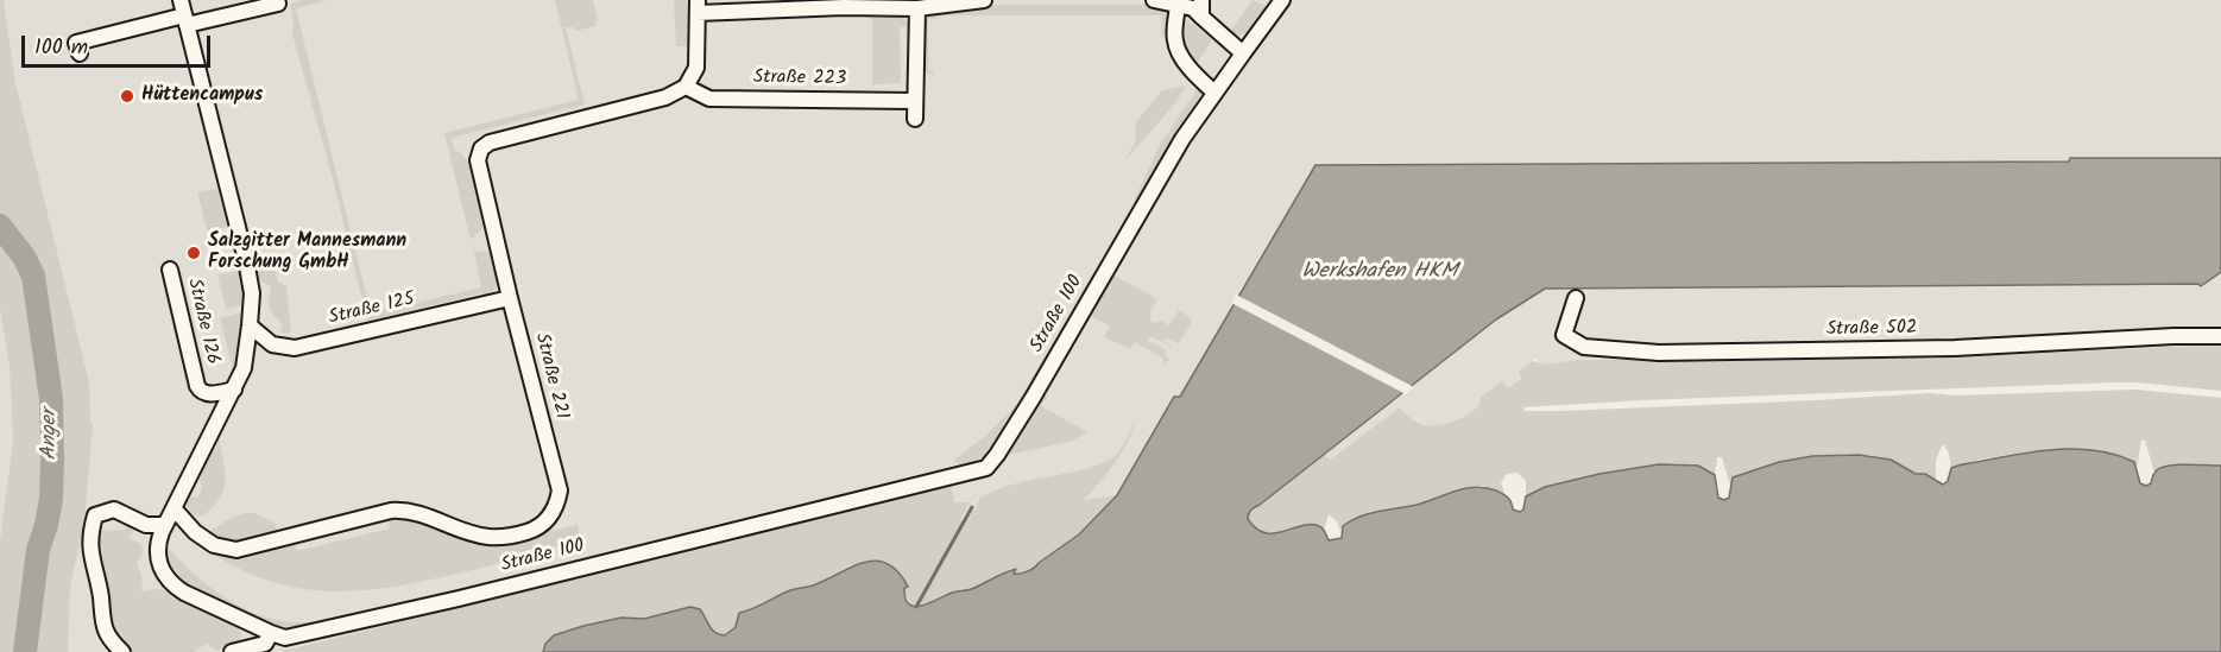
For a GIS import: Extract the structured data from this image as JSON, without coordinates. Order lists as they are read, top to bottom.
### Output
{
  "streets": {
    "street": [
      "Straße 223",
      "Straße 125",
      "Straße 100",
      "Straße 126",
      "Straße 502",
      "Straße 221"
    ]
  },
  "crossings": [
    ["Straße 223", "Straße 221"],
    ["Straße 125", "Straße 100"],
    ["Straße 125", "Straße 221"],
    ["Straße 100", "Straße 126"],
    ["Straße 100", "Straße 221"]
  ],
  "water": ["Werkshafen HKM", "Anger"],
  "places": ["Hüttencampus", "Salzgitter Mannesmann Forschung GmbH"],
  "scale_bar": "100 m"
}
